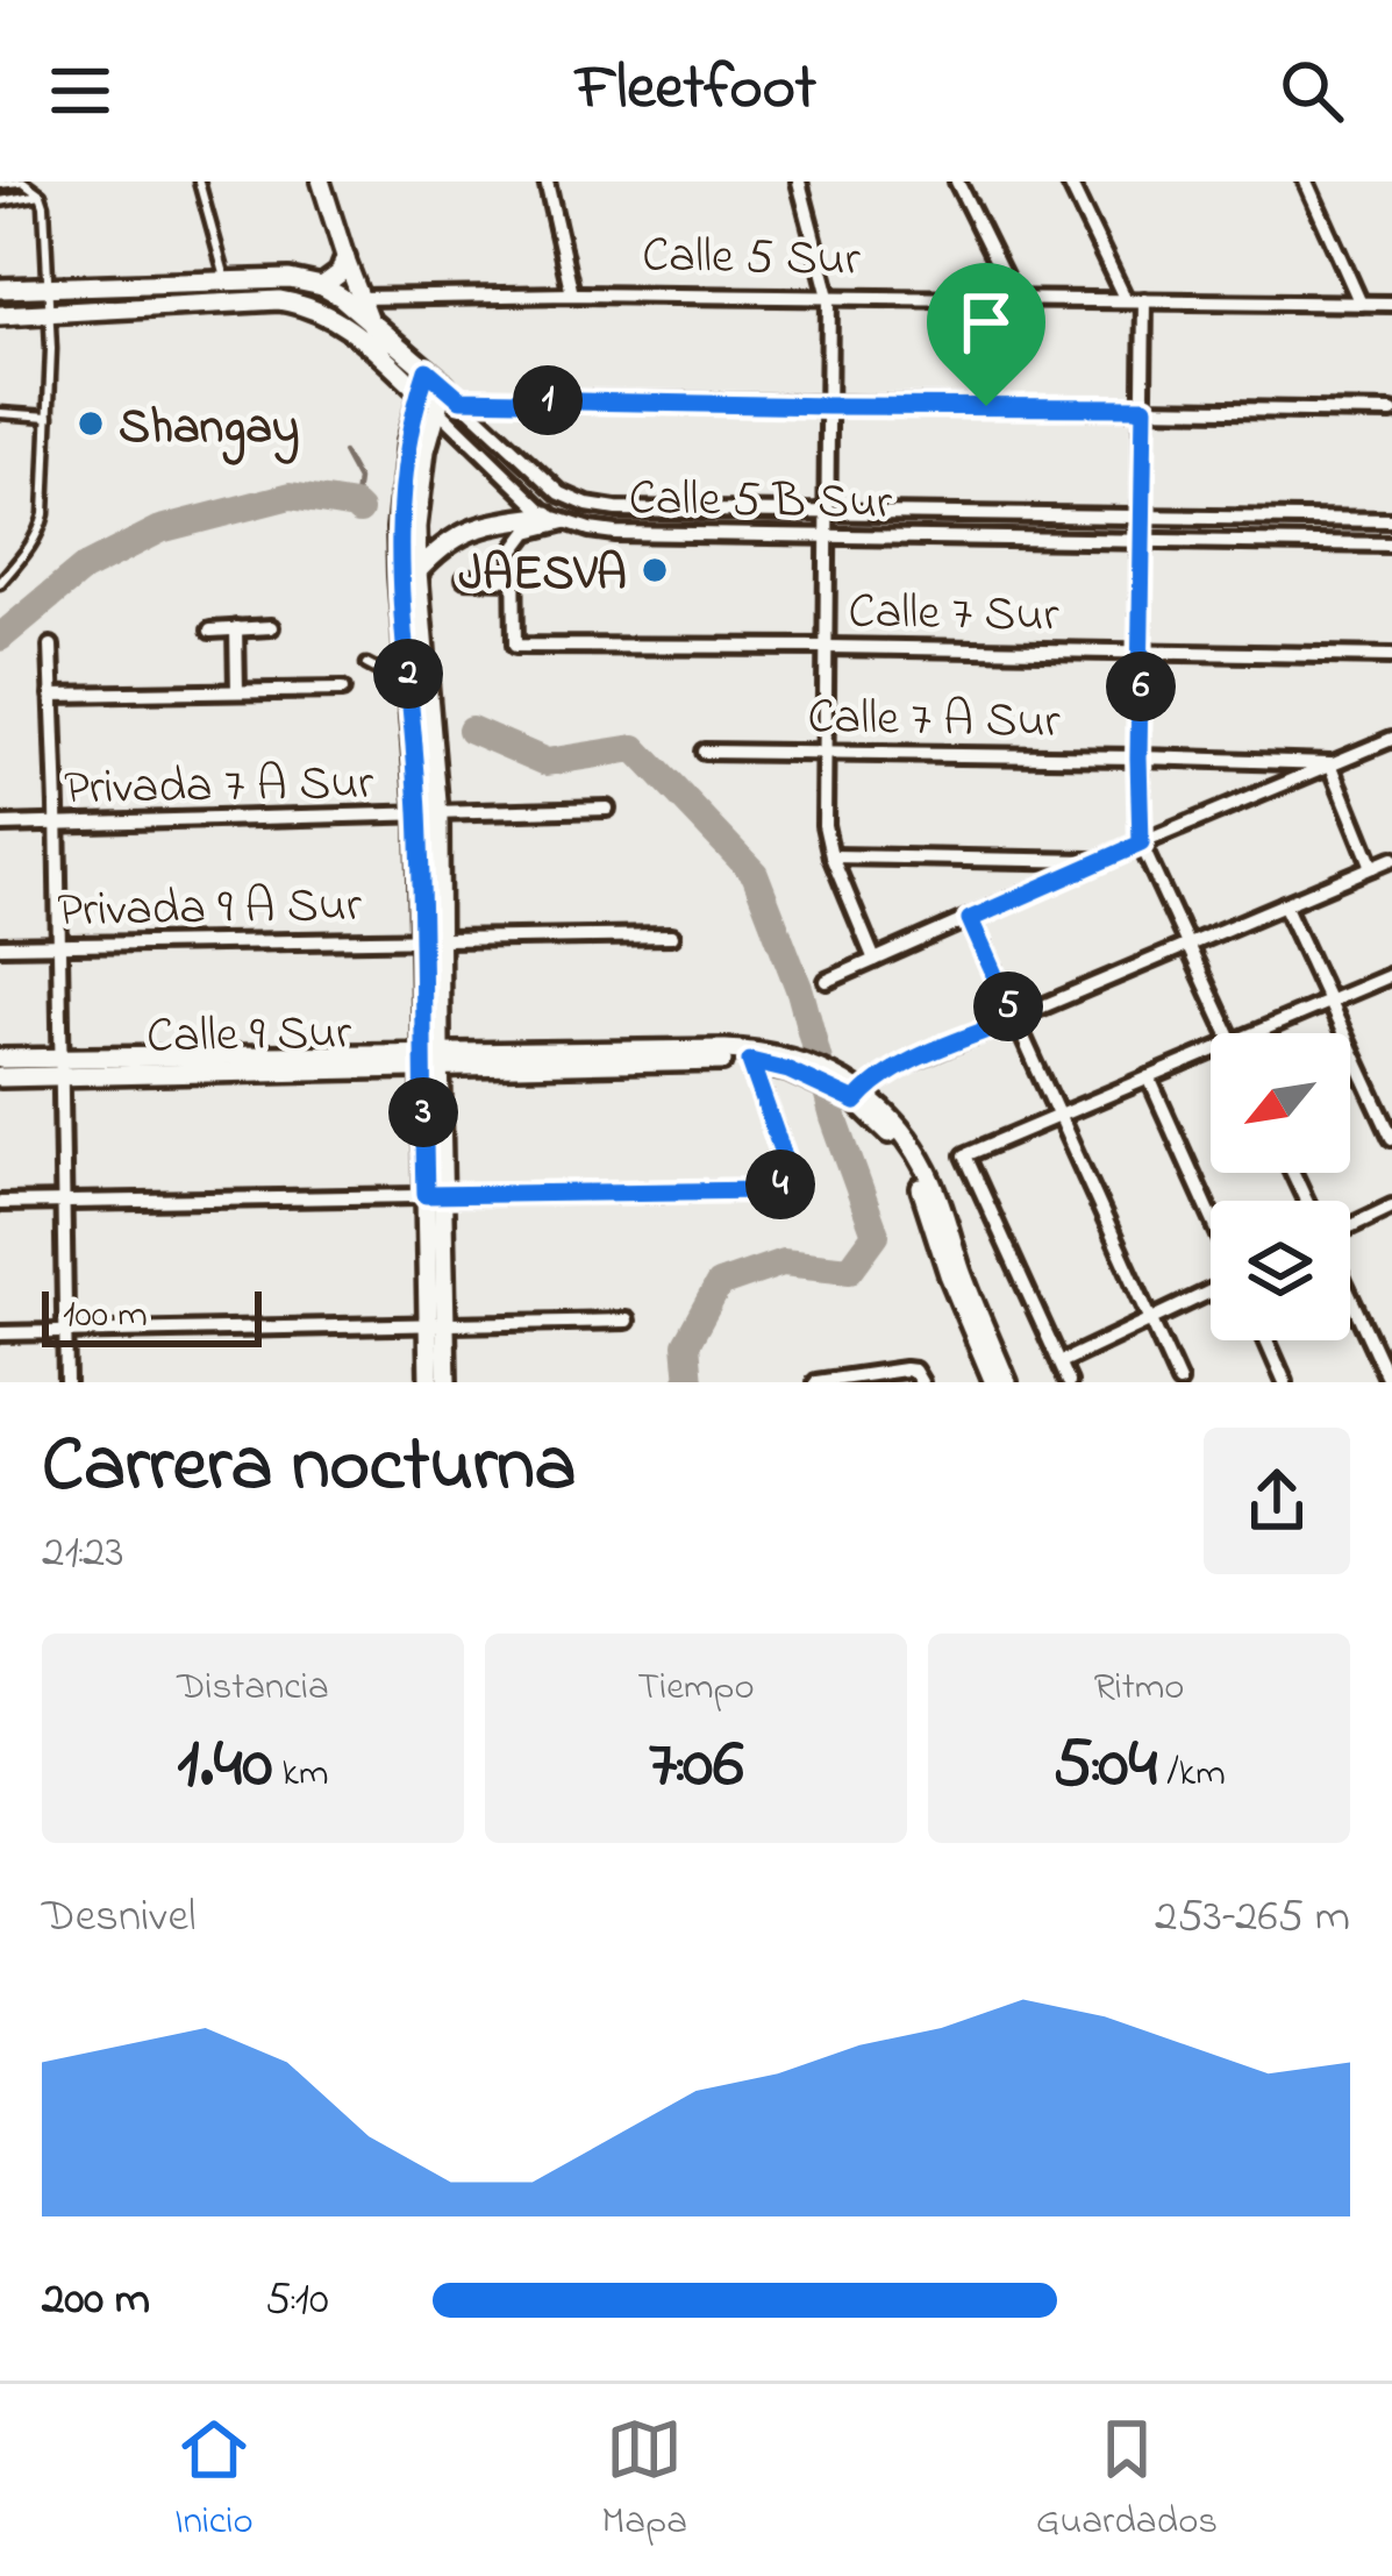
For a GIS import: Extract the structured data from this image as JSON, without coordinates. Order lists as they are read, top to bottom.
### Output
{
  "streets": {
    "main road": ["Calle 9 Sur"],
    "street": [
      "Calle 5 Sur",
      "Calle 5 B Sur",
      "Calle 7 Sur",
      "Calle 7 A Sur",
      "Privada 7 A Sur",
      "Privada 9 A Sur"
    ]
  },
  "places": ["Shangay", "JAESVA"],
  "scale_bar": "100 m",
  "north": "bottom left",
  "page": {
    "header": "Fleetfoot",
    "pins": [
      "1",
      "2",
      "6",
      "5",
      "3",
      "4"
    ],
    "scale": "100 m",
    "heading": ["Carrera nocturna", "21:23"],
    "stats": [
      ["Distancia", "1.40 km"],
      ["Tiempo", "7:06"],
      ["Ritmo", "5:04 /km"]
    ],
    "chart": ["Desnivel", "253–265 m"],
    "list": [
      {
        "name": "200 m",
        "note": "5:10"
      }
    ],
    "tabs": ["Inicio", "Mapa", "Guardados"]
  }
}
